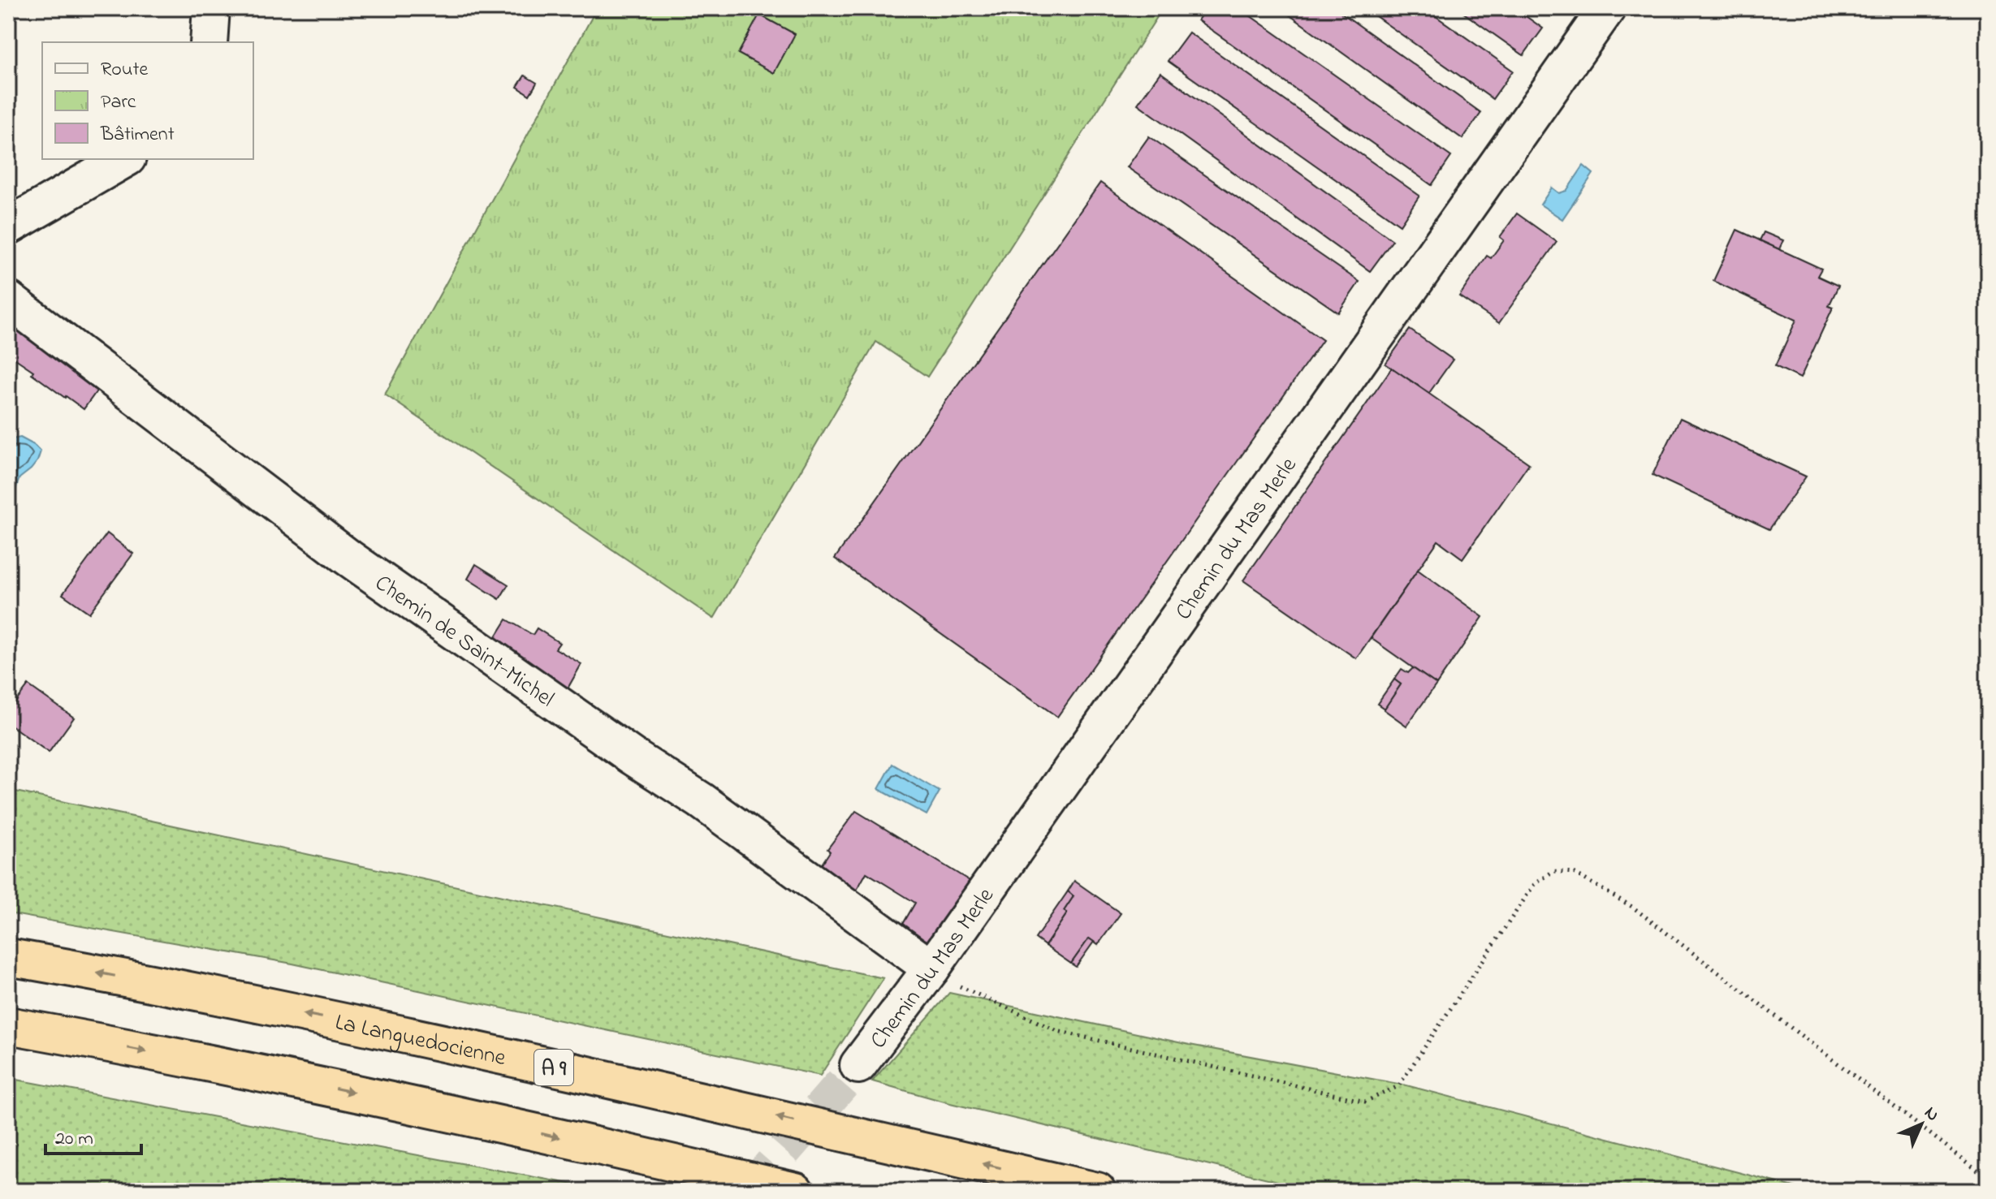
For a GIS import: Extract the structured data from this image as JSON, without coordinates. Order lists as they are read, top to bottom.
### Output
{
  "streets": {
    "highway": ["La Languedocienne", "A 9"],
    "street": ["Chemin du Mas Merle", "Chemin de Saint-Michel"]
  },
  "crossings": [
    ["Chemin du Mas Merle", "Chemin de Saint-Michel"]
  ],
  "legend": ["Route", "Parc", "Bâtiment"],
  "scale_bar": "20 m",
  "north": "top right"
}
